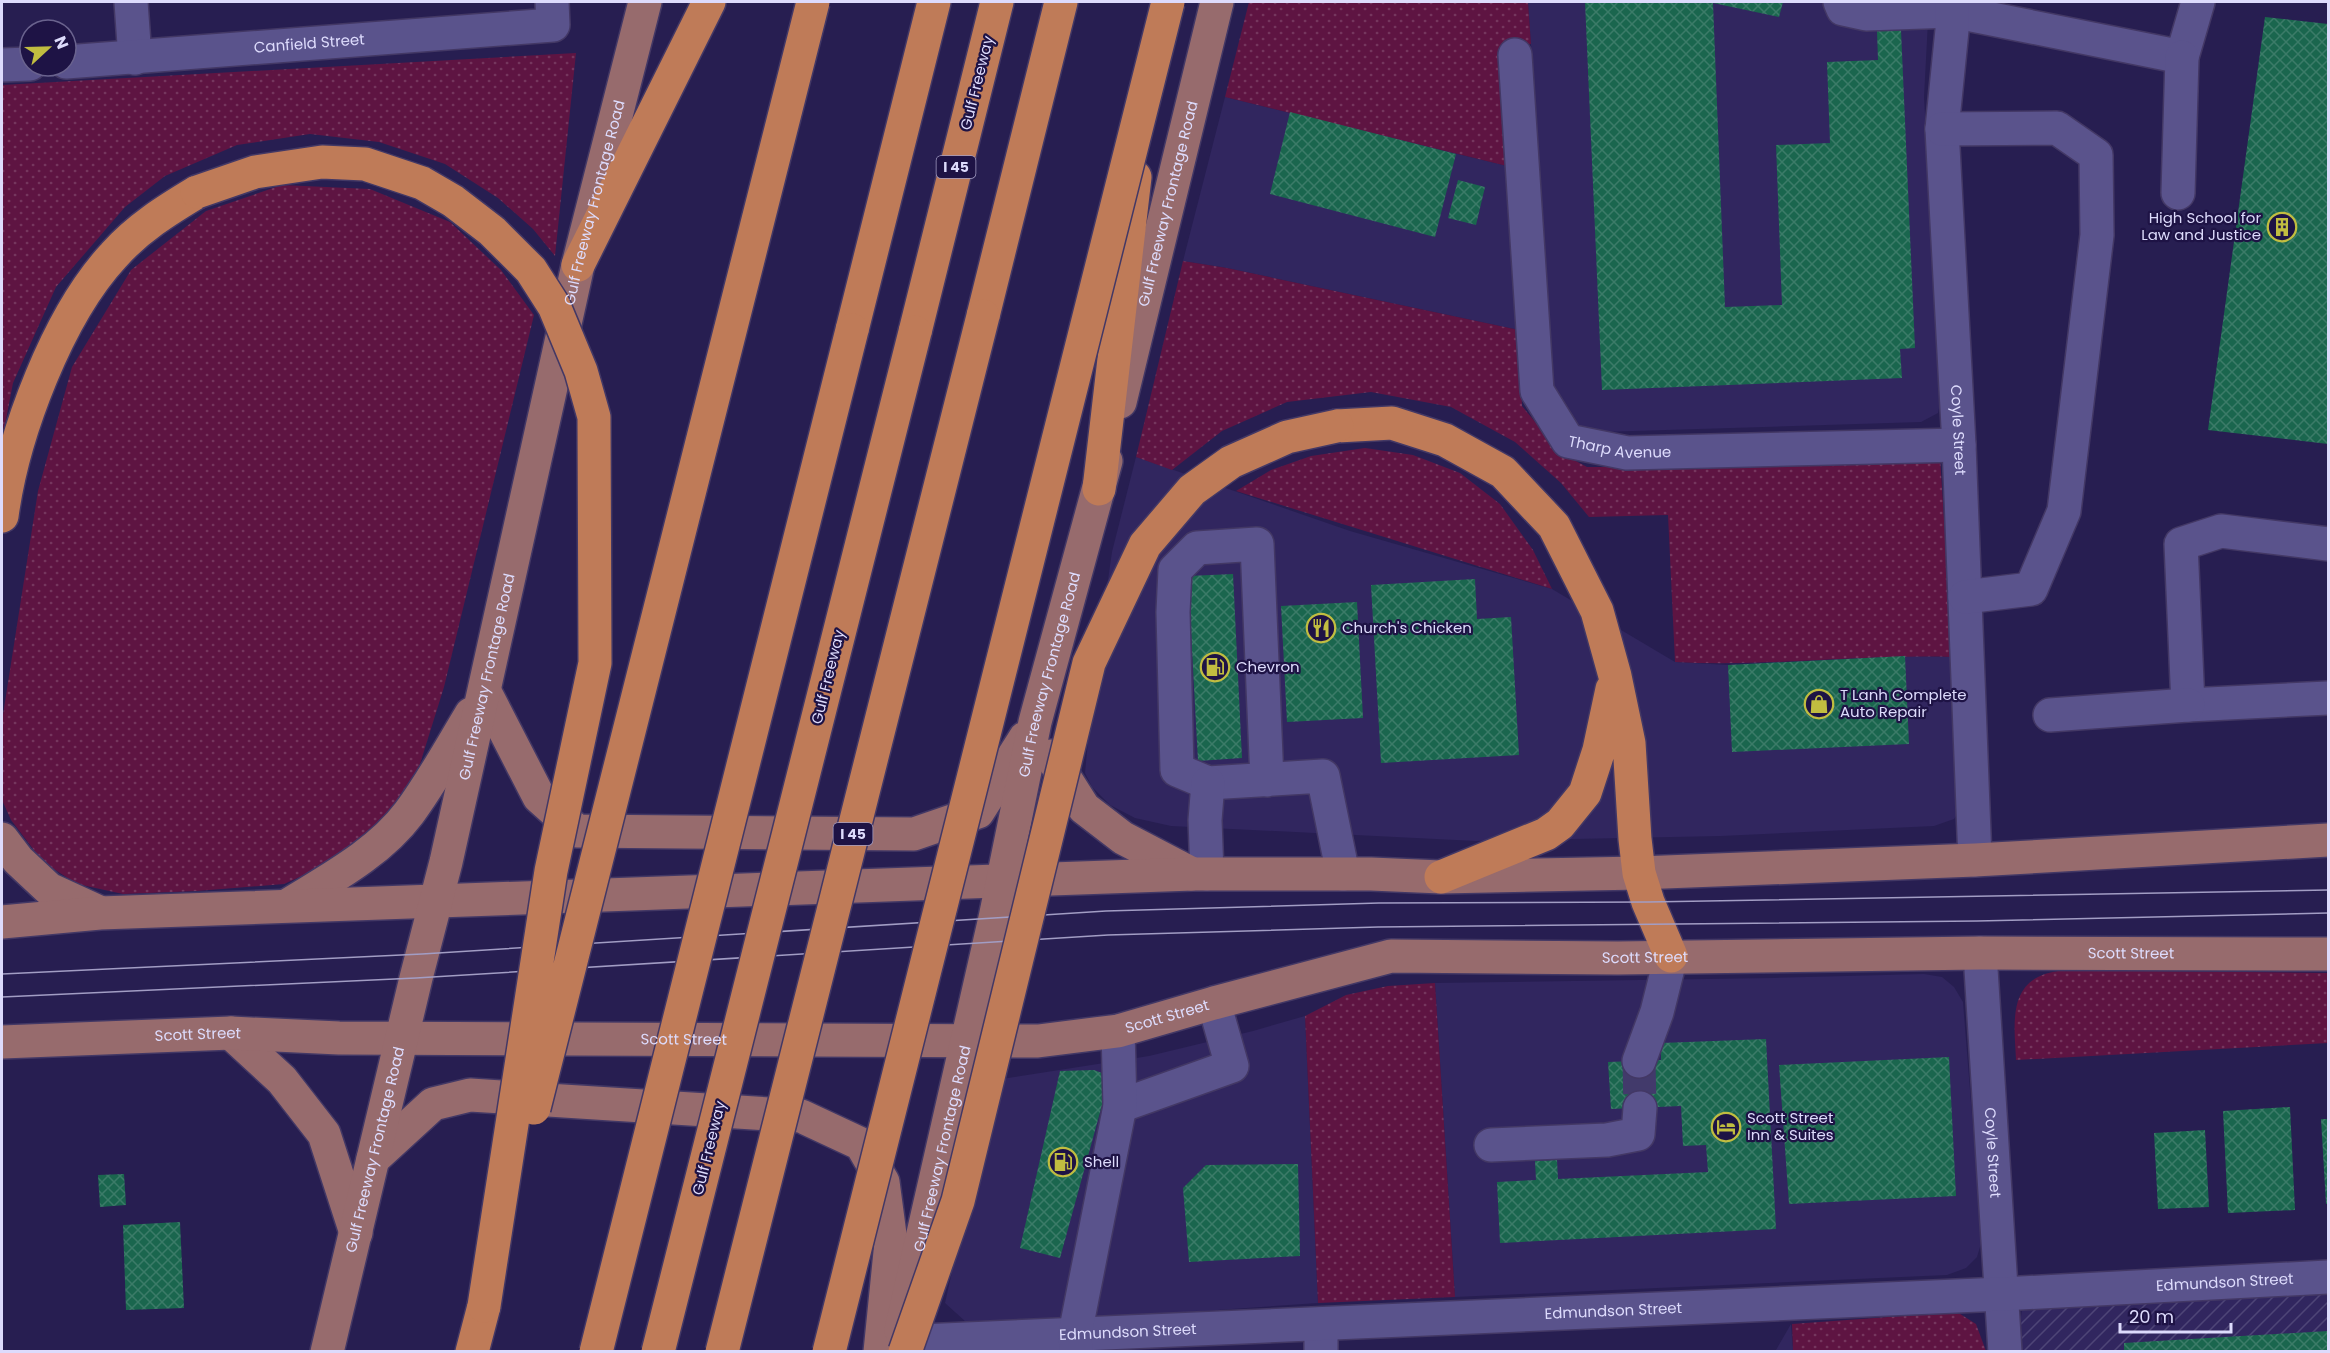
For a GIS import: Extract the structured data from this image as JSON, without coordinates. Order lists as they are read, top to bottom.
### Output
{
  "streets": {
    "highway": ["Gulf Freeway", "I 45"],
    "main road": ["Gulf Freeway Frontage Road", "Scott Street"],
    "street": [
      "Canfield Street",
      "Coyle Street",
      "Tharp Avenue",
      "Edmundson Street"
    ]
  },
  "crossings": [
    ["Gulf Freeway Frontage Road", "Scott Street"],
    ["Gulf Freeway Frontage Road", "Edmundson Street"],
    ["Coyle Street", "Tharp Avenue"],
    ["Coyle Street", "Scott Street"],
    ["Coyle Street", "Edmundson Street"]
  ],
  "places": {
    "building": ["High School for Law and Justice"],
    "restaurant": ["Church's Chicken"],
    "fuel station": ["Chevron", "Shell"],
    "shop": ["T Lanh Complete Auto Repair"],
    "hotel": ["Scott Street Inn & Suites"]
  },
  "scale_bar": "20 m",
  "north": "right"
}
